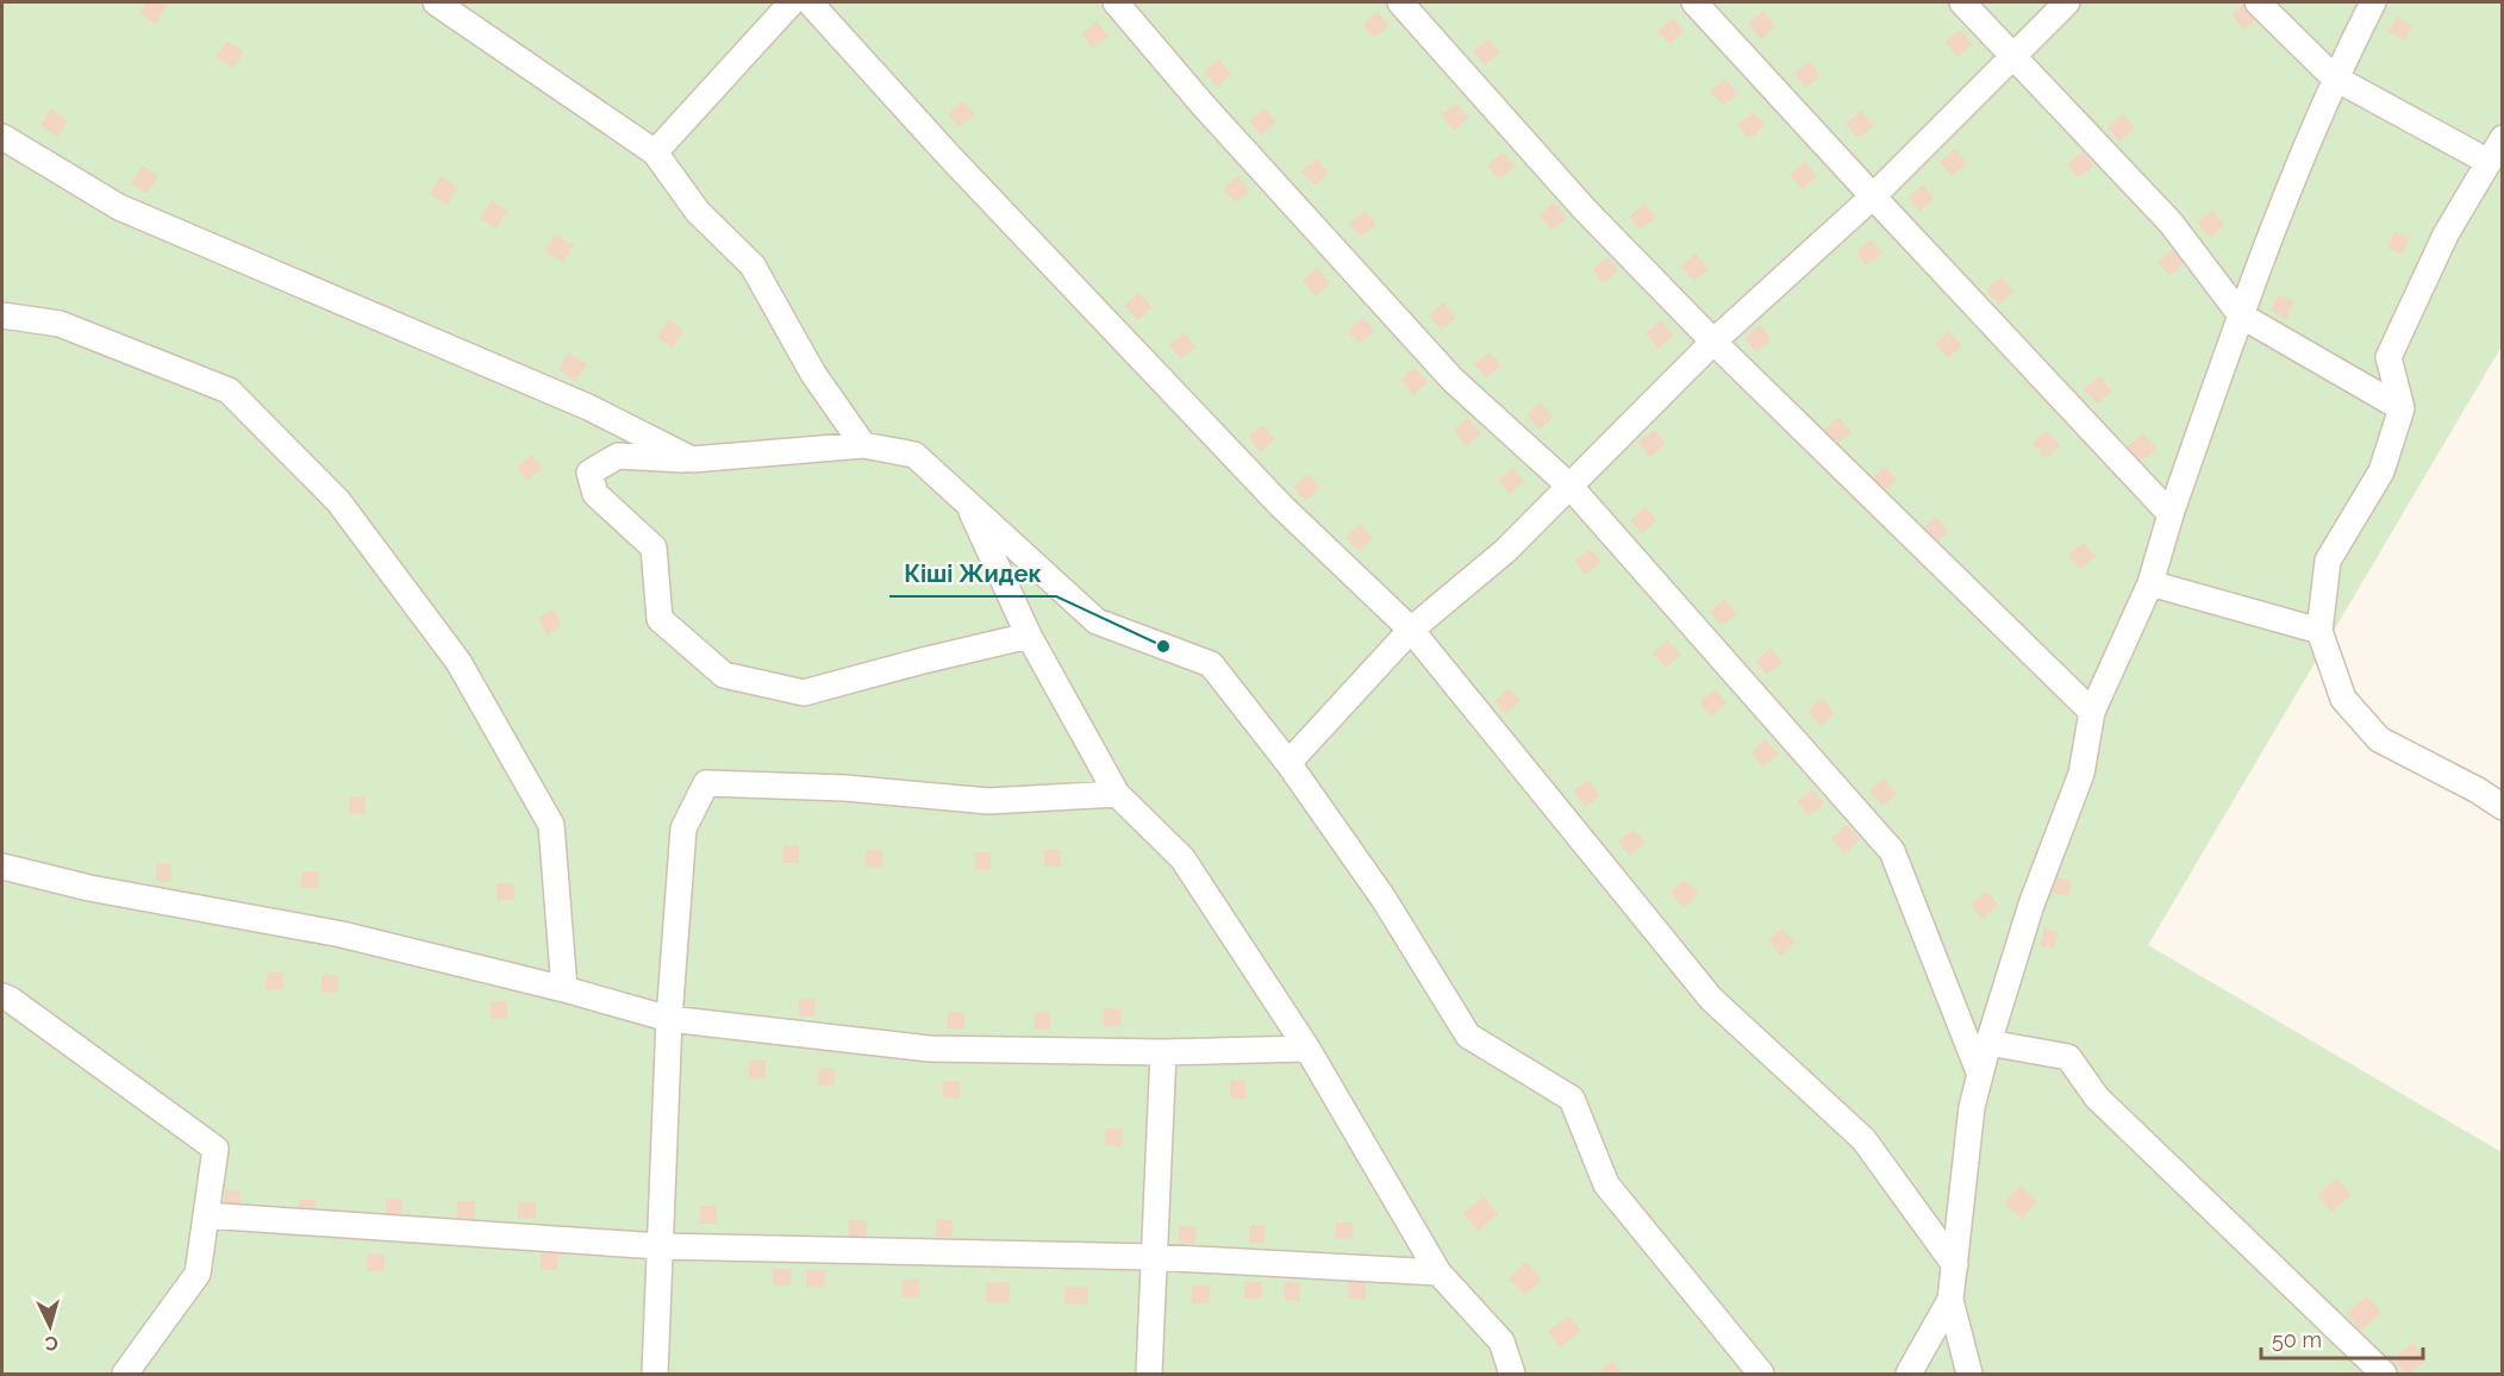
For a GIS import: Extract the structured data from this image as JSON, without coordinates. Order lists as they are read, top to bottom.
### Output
{
  "places": ["Кіші Жидек"],
  "scale_bar": "50 m",
  "north": "bottom"
}
